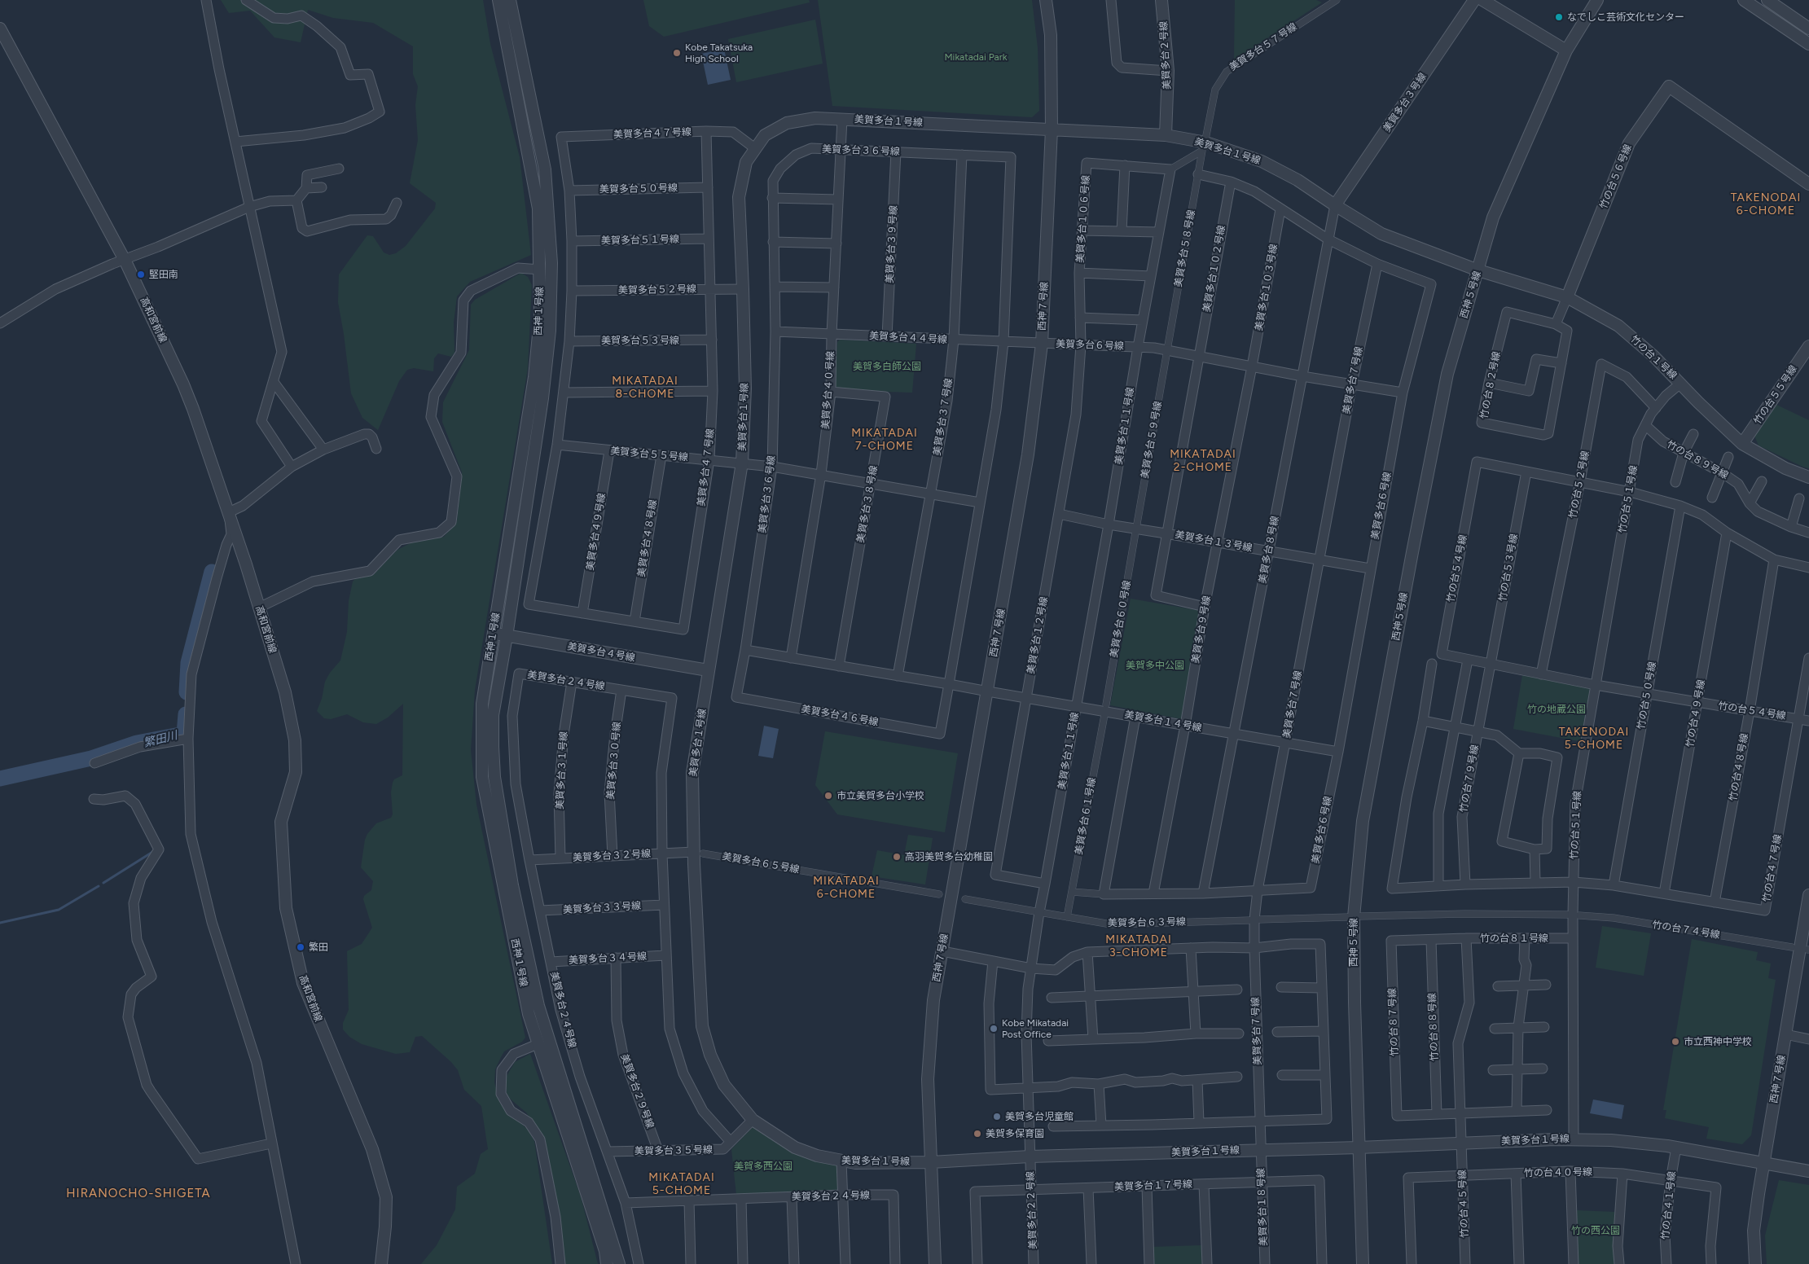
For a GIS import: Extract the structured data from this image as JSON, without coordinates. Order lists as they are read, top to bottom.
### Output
{
  "streets": {
    "street": [
      "美賀多台５７号線",
      "美賀多台２号線",
      "美賀多台３号線",
      "美賀多台１号線",
      "美賀多台４７号線",
      "美賀多台３６号線",
      "竹の台５６号線",
      "美賀多台５０号線",
      "美賀多台１０６号線",
      "美賀多台５１号線",
      "美賀多台３９号線",
      "美賀多台５８号線",
      "美賀多台１０２号線",
      "美賀多台１０３号線",
      "美賀多台５２号線",
      "西神５号線",
      "西神７号線",
      "西神１号線",
      "高和宮前線",
      "美賀多台４４号線",
      "美賀多台５３号線",
      "美賀多台６号線",
      "竹の台１号線",
      "美賀多台７号線",
      "竹の台８２号線",
      "美賀多台４０号線",
      "竹の台５５号線",
      "美賀多台３７号線",
      "美賀多台１１号線",
      "美賀多台５９号線",
      "美賀多台５５号線",
      "竹の台８９号線",
      "竹の台５２号線",
      "竹の台５１号線",
      "美賀多台３８号線",
      "美賀多台４９号線",
      "美賀多台４８号線",
      "美賀多台１３号線",
      "美賀多台８号線",
      "竹の台５３号線",
      "竹の台５４号線",
      "美賀多台６０号線",
      "美賀多台９号線",
      "美賀多台１２号線",
      "美賀多台４号線",
      "美賀多台２４号線",
      "竹の台５０号線",
      "竹の台４９号線",
      "美賀多台４６号線",
      "美賀多台１４号線",
      "美賀多台３０号線",
      "竹の台４８号線",
      "美賀多台３１号線",
      "竹の台７９号線",
      "美賀多台６１号線",
      "美賀多台３２号線",
      "美賀多台６５号線",
      "竹の台４７号線",
      "美賀多台３３号線",
      "美賀多台６３号線",
      "竹の台７４号線",
      "竹の台８１号線",
      "美賀多台３４号線",
      "竹の台８７号線",
      "竹の台８８号線",
      "美賀多台２９号線",
      "美賀多台３５号線",
      "竹の台４０号線",
      "美賀多台１７号線",
      "竹の台４５号線",
      "竹の台４１号線",
      "美賀多台１８号線",
      "美賀多台２２号線"
    ]
  },
  "crossings": [
    ["美賀多台２号線", "美賀多台１号線"],
    ["美賀多台３号線", "美賀多台１号線"],
    ["美賀多台３号線", "美賀多台８号線"],
    ["美賀多台１号線", "美賀多台５２号線"],
    ["美賀多台１号線", "西神５号線"],
    ["美賀多台１号線", "西神７号線"],
    ["美賀多台１号線", "竹の台１号線"],
    ["美賀多台１号線", "美賀多台７号線"],
    ["美賀多台１号線", "美賀多台４０号線"],
    ["美賀多台１号線", "美賀多台１１号線"],
    ["美賀多台１号線", "美賀多台５５号線"],
    ["美賀多台１号線", "竹の台５１号線"],
    ["美賀多台１号線", "美賀多台８号線"],
    ["美賀多台１号線", "美賀多台４号線"],
    ["美賀多台１号線", "美賀多台３２号線"],
    ["美賀多台１号線", "美賀多台６５号線"],
    ["美賀多台１号線", "竹の台８１号線"],
    ["美賀多台１号線", "美賀多台３５号線"],
    ["美賀多台１号線", "竹の台４５号線"],
    ["美賀多台１号線", "竹の台４１号線"],
    ["美賀多台１号線", "美賀多台１８号線"],
    ["美賀多台１号線", "美賀多台２２号線"],
    ["美賀多台４７号線", "美賀多台５０号線"],
    ["美賀多台４７号線", "美賀多台５１号線"],
    ["美賀多台４７号線", "美賀多台５２号線"],
    ["美賀多台４７号線", "美賀多台５３号線"],
    ["美賀多台４７号線", "美賀多台５５号線"],
    ["美賀多台４７号線", "美賀多台４９号線"],
    ["美賀多台４７号線", "美賀多台４８号線"],
    ["美賀多台３６号線", "美賀多台３９号線"],
    ["美賀多台３６号線", "美賀多台４４号線"],
    ["美賀多台３６号線", "美賀多台４０号線"],
    ["美賀多台３６号線", "美賀多台３７号線"],
    ["美賀多台３６号線", "美賀多台５５号線"],
    ["美賀多台３６号線", "美賀多台４６号線"],
    ["竹の台５６号線", "竹の台１号線"],
    ["美賀多台１０６号線", "美賀多台５８号線"],
    ["美賀多台１０６号線", "美賀多台６号線"],
    ["美賀多台１０６号線", "美賀多台１２号線"],
    ["美賀多台３９号線", "美賀多台４４号線"],
    ["美賀多台１０２号線", "美賀多台６号線"],
    ["美賀多台１０２号線", "美賀多台１３号線"],
    ["美賀多台１０２号線", "美賀多台９号線"],
    ["美賀多台１０３号線", "美賀多台６号線"],
    ["美賀多台１０３号線", "美賀多台９号線"],
    ["西神５号線", "竹の台１号線"],
    ["西神７号線", "美賀多台４４号線"],
    ["西神７号線", "美賀多台６号線"],
    ["西神７号線", "美賀多台１４号線"],
    ["西神１号線", "美賀多台４号線"],
    ["美賀多台４４号線", "美賀多台６号線"],
    ["美賀多台４４号線", "美賀多台４０号線"],
    ["美賀多台４４号線", "美賀多台３７号線"],
    ["美賀多台６号線", "美賀多台７号線"],
    ["美賀多台６号線", "美賀多台１１号線"],
    ["美賀多台６号線", "美賀多台１３号線"],
    ["美賀多台６号線", "美賀多台８号線"],
    ["美賀多台６号線", "美賀多台９号線"],
    ["美賀多台６号線", "美賀多台１２号線"],
    ["美賀多台６号線", "美賀多台１４号線"],
    ["竹の台１号線", "竹の台５５号線"],
    ["竹の台１号線", "竹の台５１号線"],
    ["美賀多台７号線", "美賀多台１３号線"],
    ["美賀多台７号線", "美賀多台１４号線"],
    ["美賀多台７号線", "美賀多台１８号線"],
    ["美賀多台４０号線", "美賀多台５５号線"],
    ["美賀多台４０号線", "美賀多台３８号線"],
    ["美賀多台３７号線", "美賀多台５５号線"],
    ["美賀多台１１号線", "美賀多台１３号線"],
    ["美賀多台１１号線", "美賀多台１２号線"],
    ["美賀多台１１号線", "美賀多台１４号線"],
    ["美賀多台１１号線", "美賀多台２２号線"],
    ["美賀多台５５号線", "美賀多台３８号線"],
    ["美賀多台５５号線", "美賀多台４９号線"],
    ["美賀多台５５号線", "美賀多台４８号線"],
    ["竹の台８９号線", "竹の台５１号線"],
    ["竹の台５２号線", "竹の台５１号線"],
    ["竹の台５２号線", "竹の台５４号線"],
    ["竹の台５１号線", "竹の台５４号線"],
    ["竹の台５１号線", "竹の台４７号線"],
    ["竹の台５１号線", "竹の台８１号線"],
    ["美賀多台１３号線", "美賀多台８号線"],
    ["美賀多台１３号線", "美賀多台９号線"],
    ["美賀多台１３号線", "美賀多台１２号線"],
    ["美賀多台８号線", "美賀多台１４号線"],
    ["竹の台５３号線", "竹の台５４号線"],
    ["竹の台５３号線", "竹の台７９号線"],
    ["竹の台５４号線", "竹の台５０号線"],
    ["竹の台５４号線", "竹の台４９号線"],
    ["竹の台５４号線", "竹の台４８号線"],
    ["竹の台５４号線", "竹の台７９号線"],
    ["竹の台５４号線", "竹の台４７号線"],
    ["美賀多台９号線", "美賀多台１４号線"],
    ["美賀多台１２号線", "美賀多台１４号線"],
    ["美賀多台２４号線", "美賀多台３０号線"],
    ["美賀多台２４号線", "美賀多台３１号線"],
    ["美賀多台２４号線", "美賀多台３２号線"],
    ["美賀多台２４号線", "美賀多台３３号線"],
    ["美賀多台２４号線", "美賀多台３４号線"],
    ["美賀多台２４号線", "美賀多台３５号線"],
    ["竹の台５０号線", "竹の台４７号線"],
    ["竹の台４９号線", "竹の台４７号線"],
    ["美賀多台３０号線", "美賀多台３２号線"],
    ["竹の台４８号線", "竹の台４７号線"],
    ["美賀多台３１号線", "美賀多台３２号線"],
    ["美賀多台６１号線", "美賀多台６３号線"],
    ["美賀多台３２号線", "美賀多台６５号線"],
    ["竹の台８１号線", "竹の台８７号線"],
    ["竹の台８１号線", "竹の台４５号線"],
    ["美賀多台３４号線", "美賀多台２９号線"],
    ["竹の台８７号線", "竹の台８８号線"],
    ["美賀多台２９号線", "美賀多台３５号線"],
    ["竹の台４０号線", "竹の台４５号線"],
    ["竹の台４０号線", "竹の台４１号線"],
    ["美賀多台１７号線", "美賀多台１８号線"],
    ["美賀多台１７号線", "美賀多台２２号線"]
  ],
  "districts": [
    "TAKENODAI 6-CHOME",
    "MIKATADAI 8-CHOME",
    "MIKATADAI 7-CHOME",
    "MIKATADAI 2-CHOME",
    "TAKENODAI 5-CHOME",
    "MIKATADAI 6-CHOME",
    "MIKATADAI 3-CHOME",
    "MIKATADAI 5-CHOME",
    "HIRANOCHO-SHIGETA"
  ],
  "water": ["繁田川"],
  "parks": [
    "Mikatadai Park",
    "美賀多白師公園",
    "美賀多中公園",
    "竹の地蔵公園",
    "美賀多西公園",
    "竹の西公園"
  ],
  "places": [
    "なでしこ芸術文化センター",
    "Kobe Takatsuka High School",
    "堅田南",
    "市立美賀多台小学校",
    "高羽美賀多台幼稚園",
    "繁田",
    "Kobe Mikatadai Post Office",
    "市立西神中学校",
    "美賀多台児童館",
    "美賀多保育園"
  ]
}
